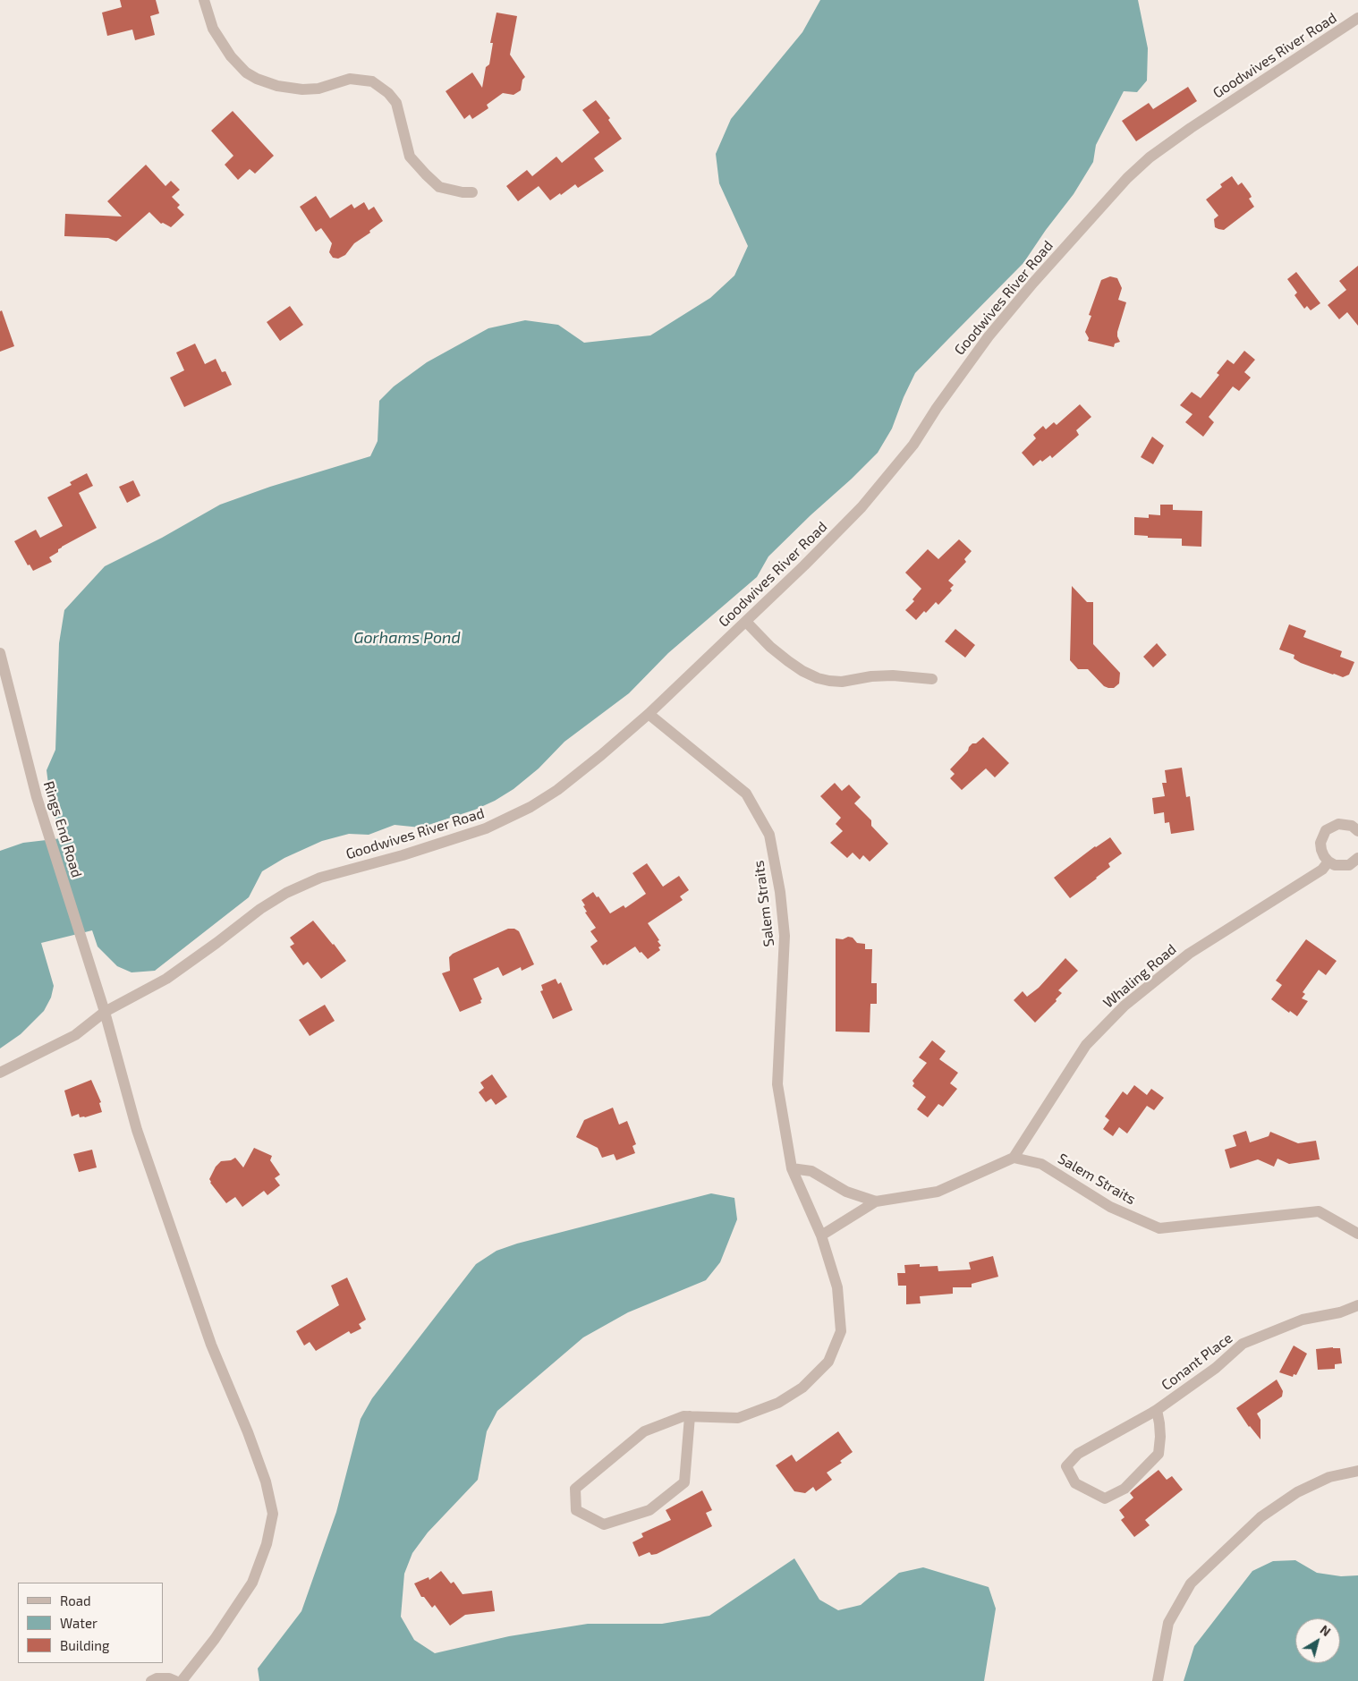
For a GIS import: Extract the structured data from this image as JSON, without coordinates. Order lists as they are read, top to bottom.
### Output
{
  "streets": {
    "street": [
      "Goodwives River Road",
      "Rings End Road",
      "Salem Straits",
      "Whaling Road",
      "Conant Place"
    ]
  },
  "crossings": [
    ["Goodwives River Road", "Rings End Road"],
    ["Goodwives River Road", "Salem Straits"],
    ["Salem Straits", "Whaling Road"]
  ],
  "water": ["Gorhams Pond"],
  "legend": ["Road", "Water", "Building"],
  "north": "top right"
}
